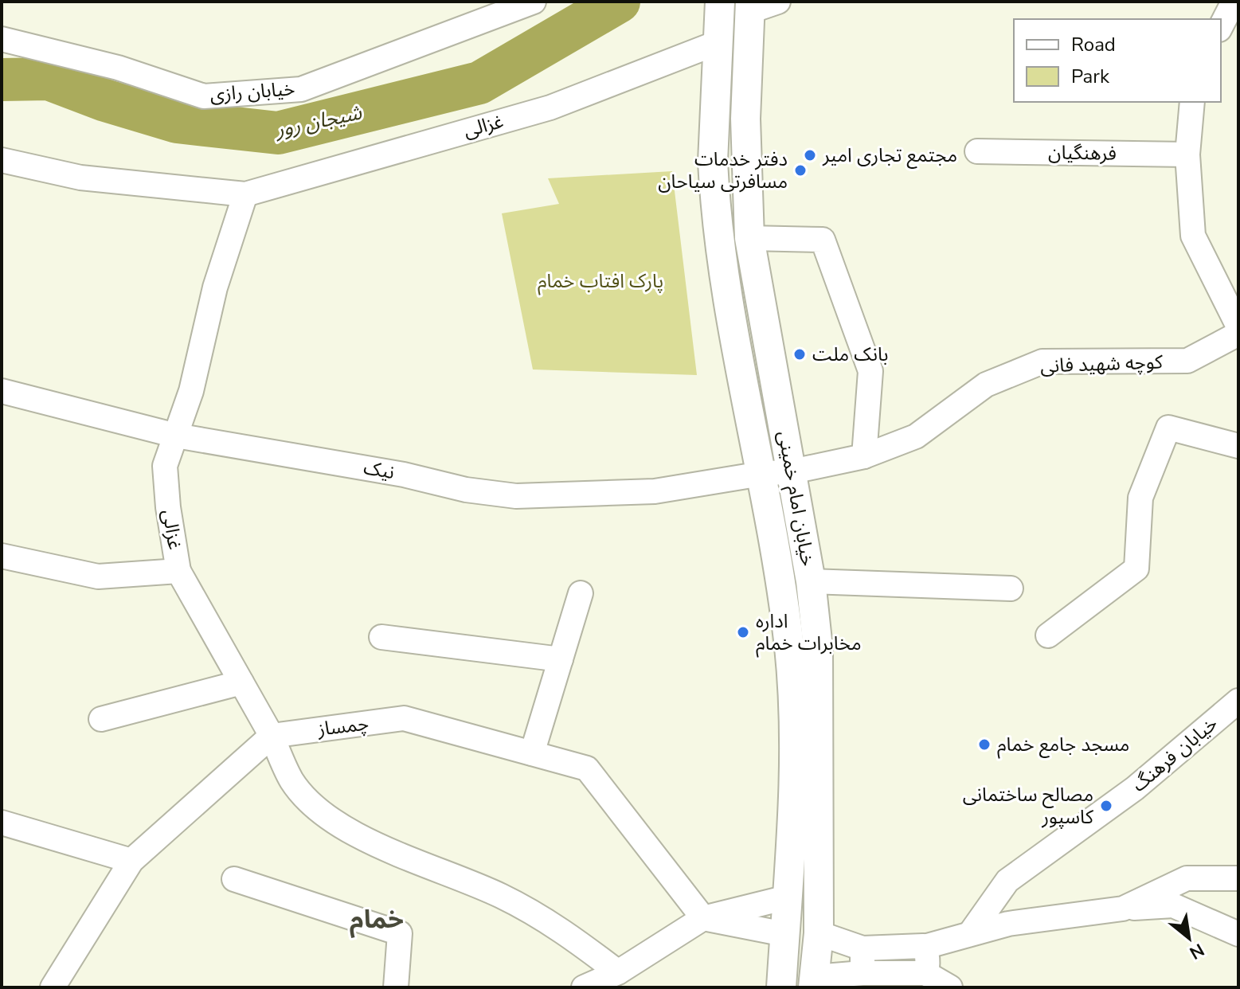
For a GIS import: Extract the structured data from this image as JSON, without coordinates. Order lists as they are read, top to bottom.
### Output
{
  "streets": {
    "main road": ["خیابان امام خمینی"],
    "street": [
      "خیابان رازی",
      "غزالی",
      "فرهنگیان",
      "کوچه شهید فانی",
      "نیک",
      "چمساز",
      "خیابان فرهنگ"
    ]
  },
  "crossings": [
    ["غزالی", "نیک"],
    ["غزالی", "خیابان امام خمینی"],
    ["کوچه شهید فانی", "نیک"],
    ["کوچه شهید فانی", "خیابان امام خمینی"],
    ["نیک", "خیابان امام خمینی"]
  ],
  "districts": ["خمام"],
  "water": ["شیجان رور"],
  "parks": ["پارک افتاب خمام"],
  "places": [
    "مجتمع تجاری امیر",
    "دفتر خدمات مسافرتی سیاحان",
    "بانک ملت",
    "اداره مخابرات خمام",
    "مسجد جامع خمام",
    "مصالح ساختمانی کاسپور"
  ],
  "legend": ["Road", "Park"],
  "north": "bottom right"
}
